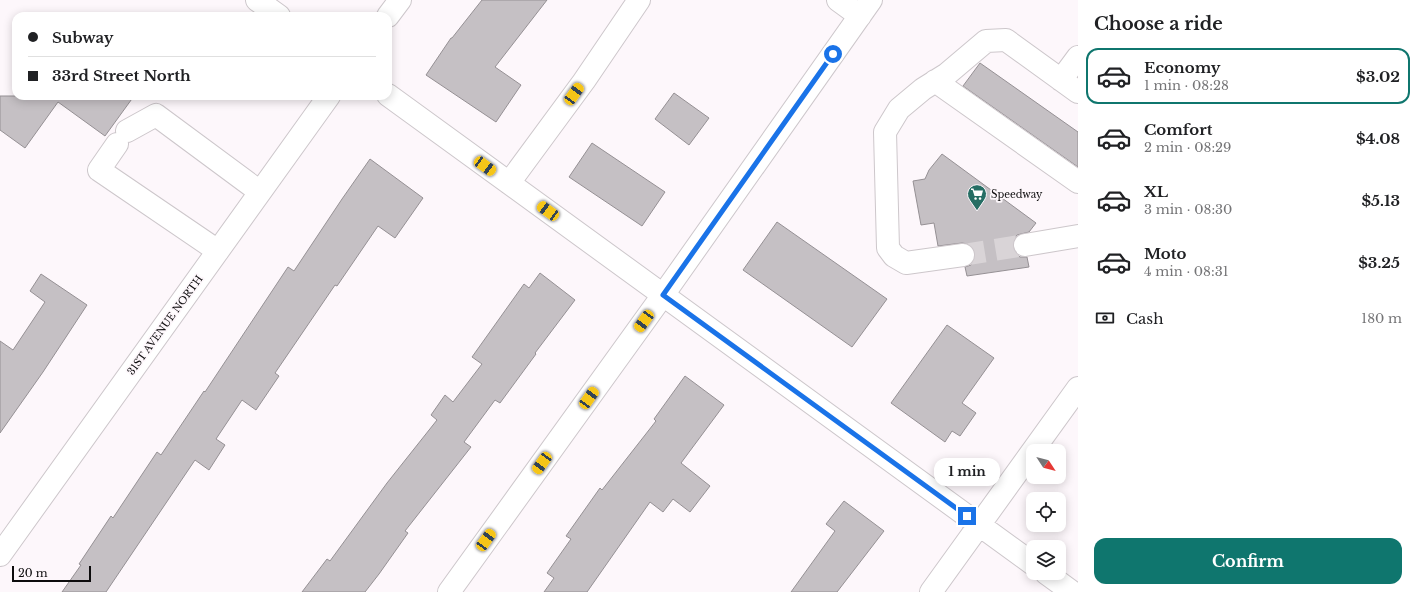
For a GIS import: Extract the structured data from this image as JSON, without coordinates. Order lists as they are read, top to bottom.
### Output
{
  "streets": {
    "street": ["31ST AVENUE NORTH"]
  },
  "places": {
    "supermarket": ["Speedway"]
  },
  "scale_bar": "20 m",
  "north": "bottom right",
  "page": {
    "heading": "Choose a ride",
    "banner": ["Subway", "33rd Street North"],
    "list": [
      {
        "name": "Economy",
        "note": "1 min · 08:28",
        "value": "$3.02"
      },
      {
        "name": "Comfort",
        "note": "2 min · 08:29",
        "value": "$4.08"
      },
      {
        "name": "XL",
        "note": "3 min · 08:30",
        "value": "$5.13"
      },
      {
        "name": "Moto",
        "note": "4 min · 08:31",
        "value": "$3.25"
      }
    ],
    "pay": ["Cash", "180 m"],
    "bubble": "1 min",
    "buttons": "Confirm",
    "scale": "20 m"
  }
}
